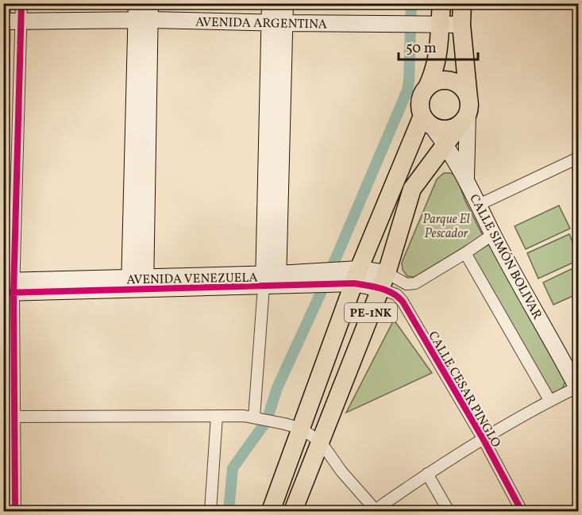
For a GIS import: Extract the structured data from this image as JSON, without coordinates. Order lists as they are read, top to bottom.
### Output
{
  "streets": {
    "main road": ["PE-1NK"],
    "street": [
      "AVENIDA ARGENTINA",
      "CALLE SIMÓN BOLIVAR",
      "AVENIDA VENEZUELA",
      "CALLE CESAR PINGLO"
    ]
  },
  "crossings": [
    ["AVENIDA ARGENTINA", "PE-1NK"],
    ["CALLE SIMÓN BOLIVAR", "PE-1NK"],
    ["AVENIDA VENEZUELA", "PE-1NK"],
    ["AVENIDA VENEZUELA", "CALLE CESAR PINGLO"],
    ["PE-1NK", "CALLE CESAR PINGLO"]
  ],
  "parks": ["Parque El Pescador"],
  "scale_bar": "50 m"
}
